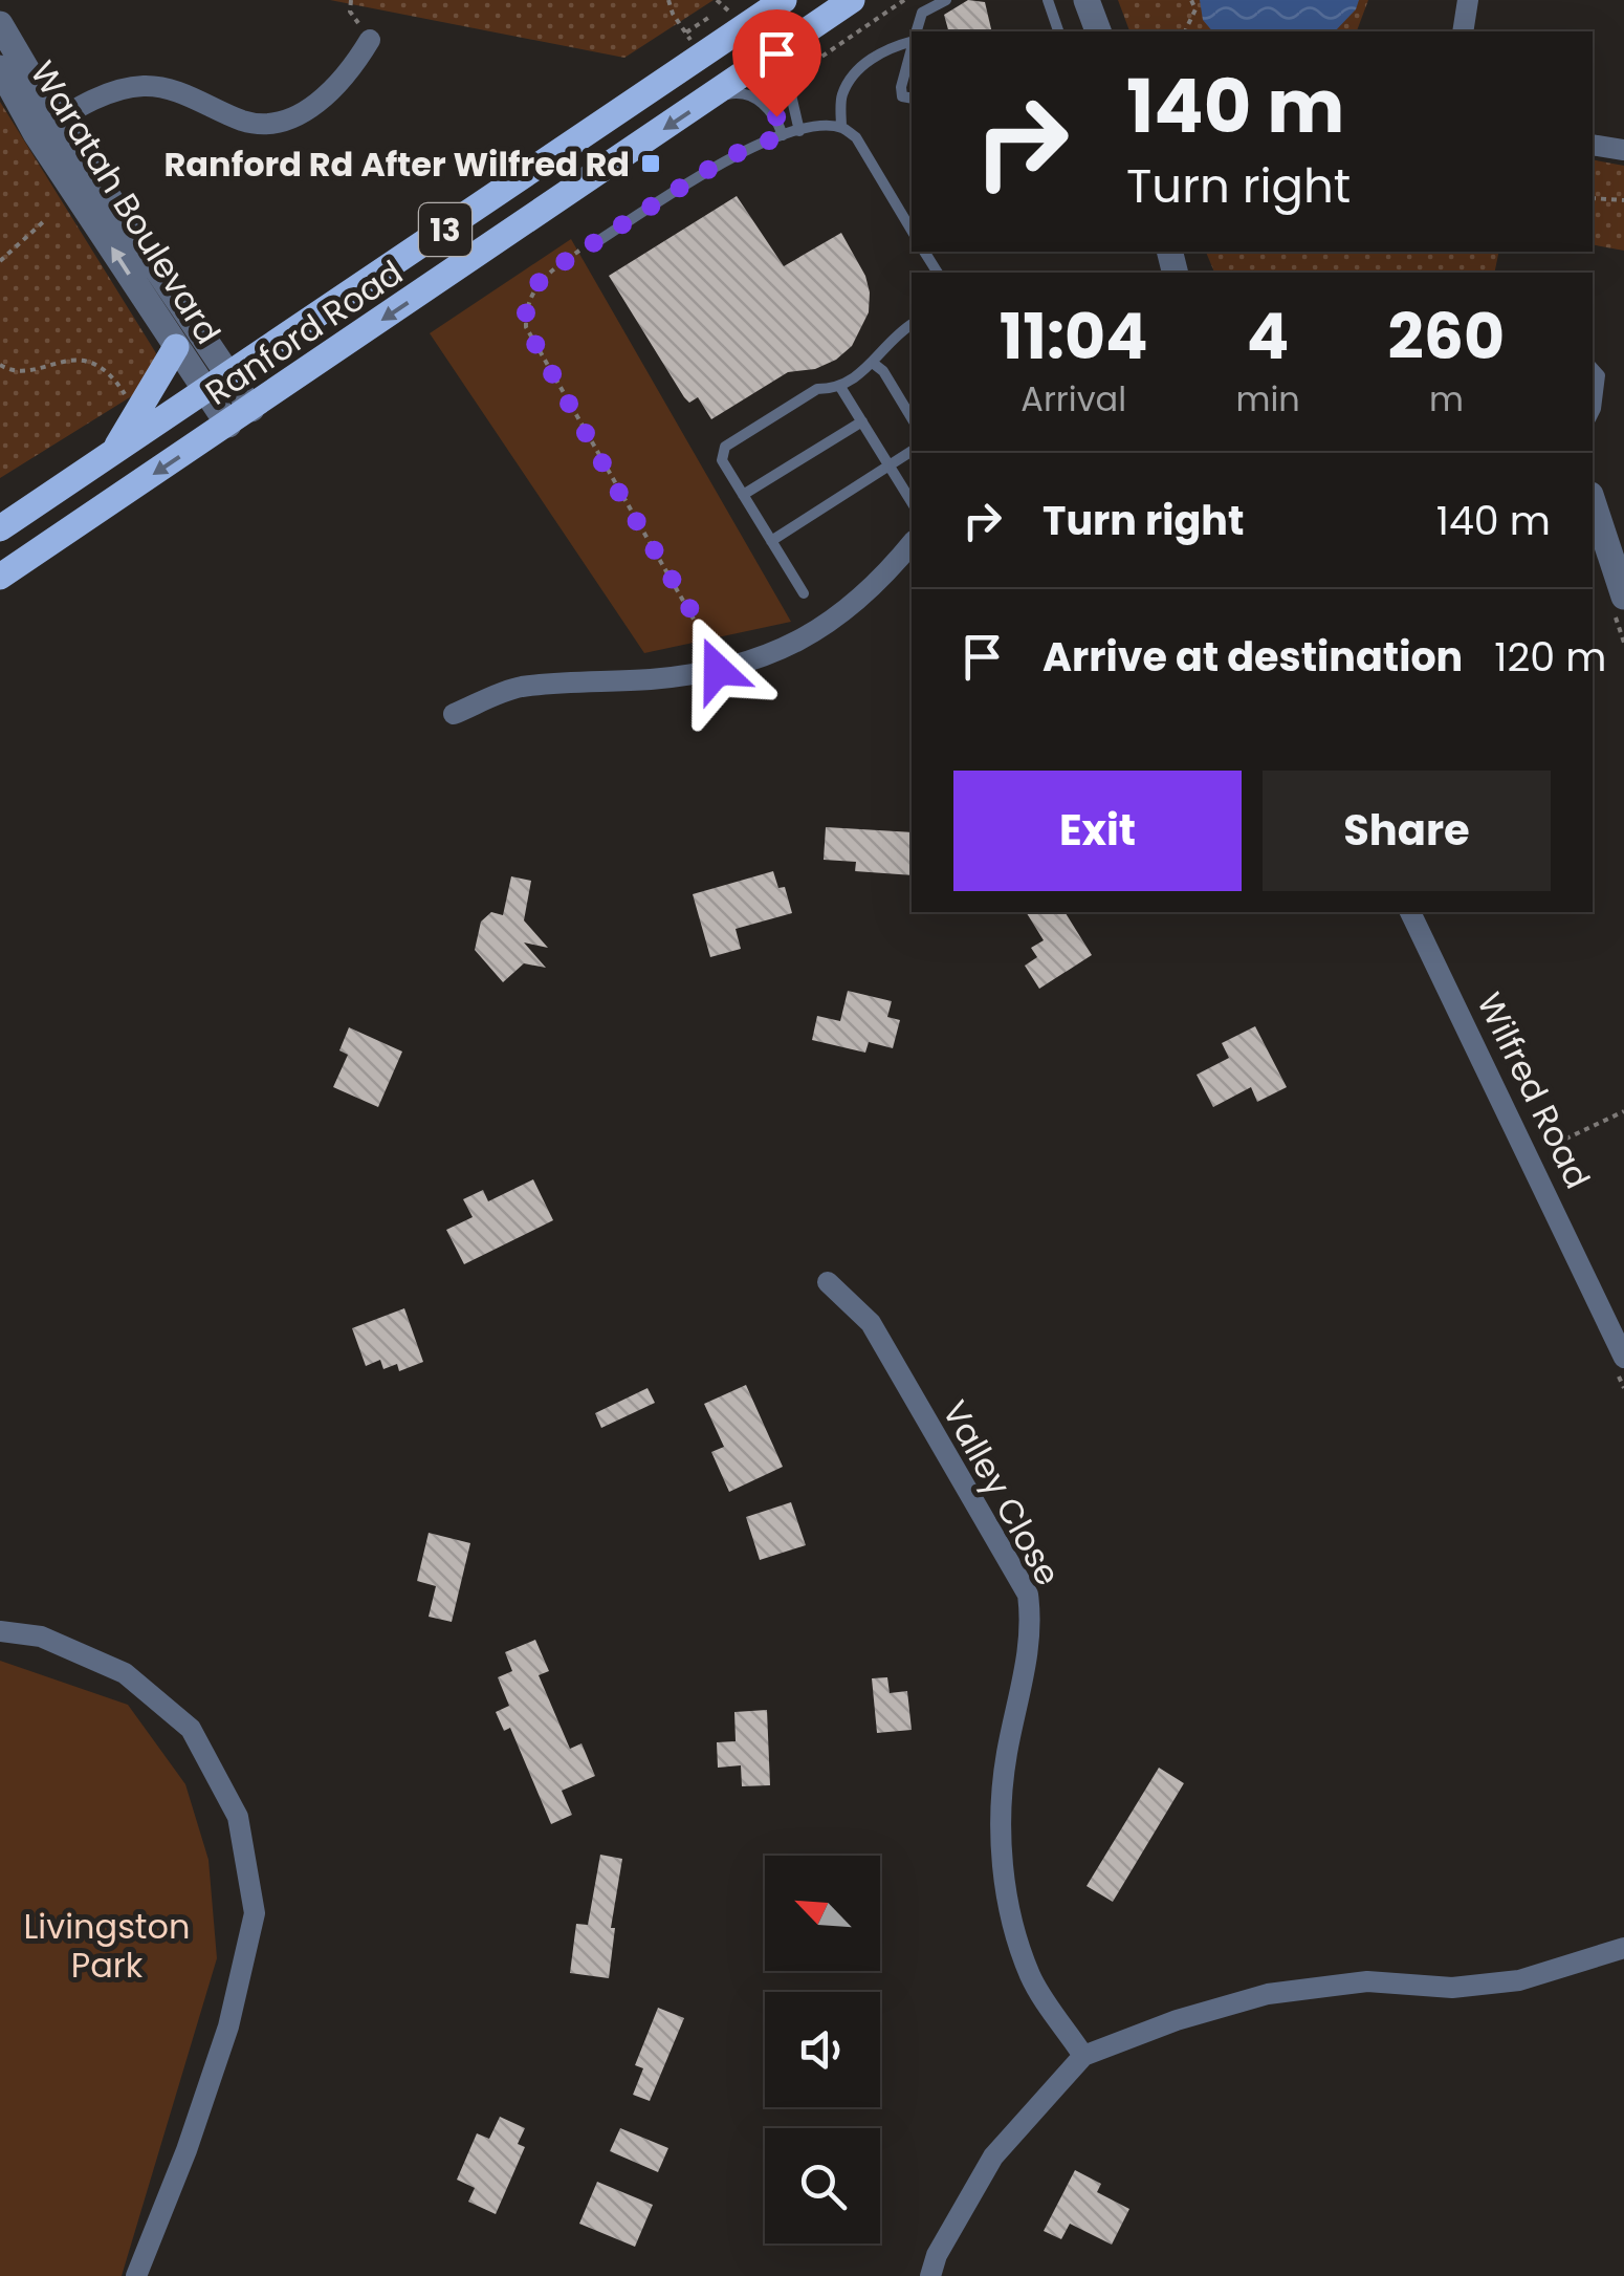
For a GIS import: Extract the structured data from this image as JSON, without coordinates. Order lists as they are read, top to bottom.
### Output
{
  "streets": {
    "main road": ["13", "Ranford Road"],
    "street": ["Waratah Boulevard", "Wilfred Road", "Valley Close"]
  },
  "crossings": [
    ["Waratah Boulevard", "Ranford Road"]
  ],
  "parks": ["Livingston Park"],
  "places": {
    "transit": ["Ranford Rd After Wilfred Rd"]
  },
  "north": "top left",
  "page": {
    "turn": ["140 m", "Turn right"],
    "eta": [
      "11:04",
      "Arrival",
      "4",
      "min",
      "260",
      "m"
    ],
    "list": [
      {
        "name": "Turn right",
        "value": "140 m"
      },
      {
        "name": "Arrive at destination",
        "value": "120 m"
      }
    ],
    "buttons": ["Exit", "Share"]
  }
}
